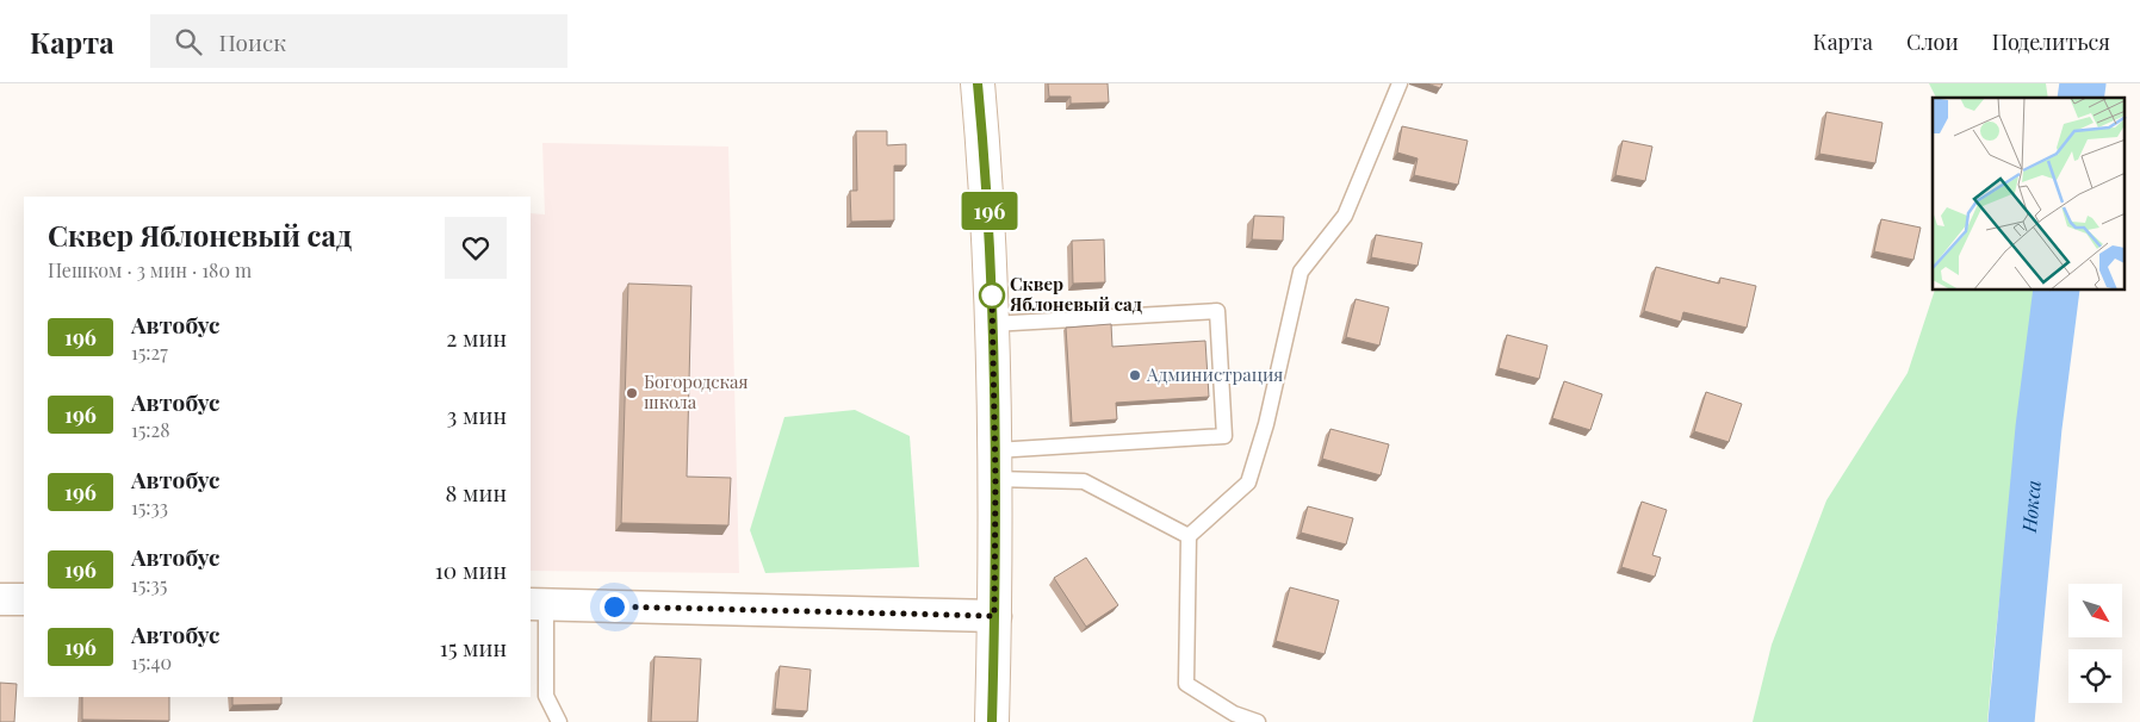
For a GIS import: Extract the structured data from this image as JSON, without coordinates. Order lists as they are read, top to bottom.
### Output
{
  "water": ["Нокса"],
  "places": ["Сквер Яблоневый сад", "Администрация", "Богородская школа"],
  "lines": ["bus line 196"],
  "north": "bottom right",
  "page": {
    "header": "Карта",
    "search": "Поиск",
    "nav": ["Карта", "Слои", "Поделиться"],
    "on_map": "196",
    "heading": ["Сквер Яблоневый сад", "Пешком · 3 мин · 180 m"],
    "list": [
      {
        "mark": "196",
        "name": "Автобус",
        "note": "15:27",
        "value": "2 мин"
      },
      {
        "mark": "196",
        "name": "Автобус",
        "note": "15:28",
        "value": "3 мин"
      },
      {
        "mark": "196",
        "name": "Автобус",
        "note": "15:33",
        "value": "8 мин"
      },
      {
        "mark": "196",
        "name": "Автобус",
        "note": "15:35",
        "value": "10 мин"
      },
      {
        "mark": "196",
        "name": "Автобус",
        "note": "15:40",
        "value": "15 мин"
      }
    ]
  }
}
